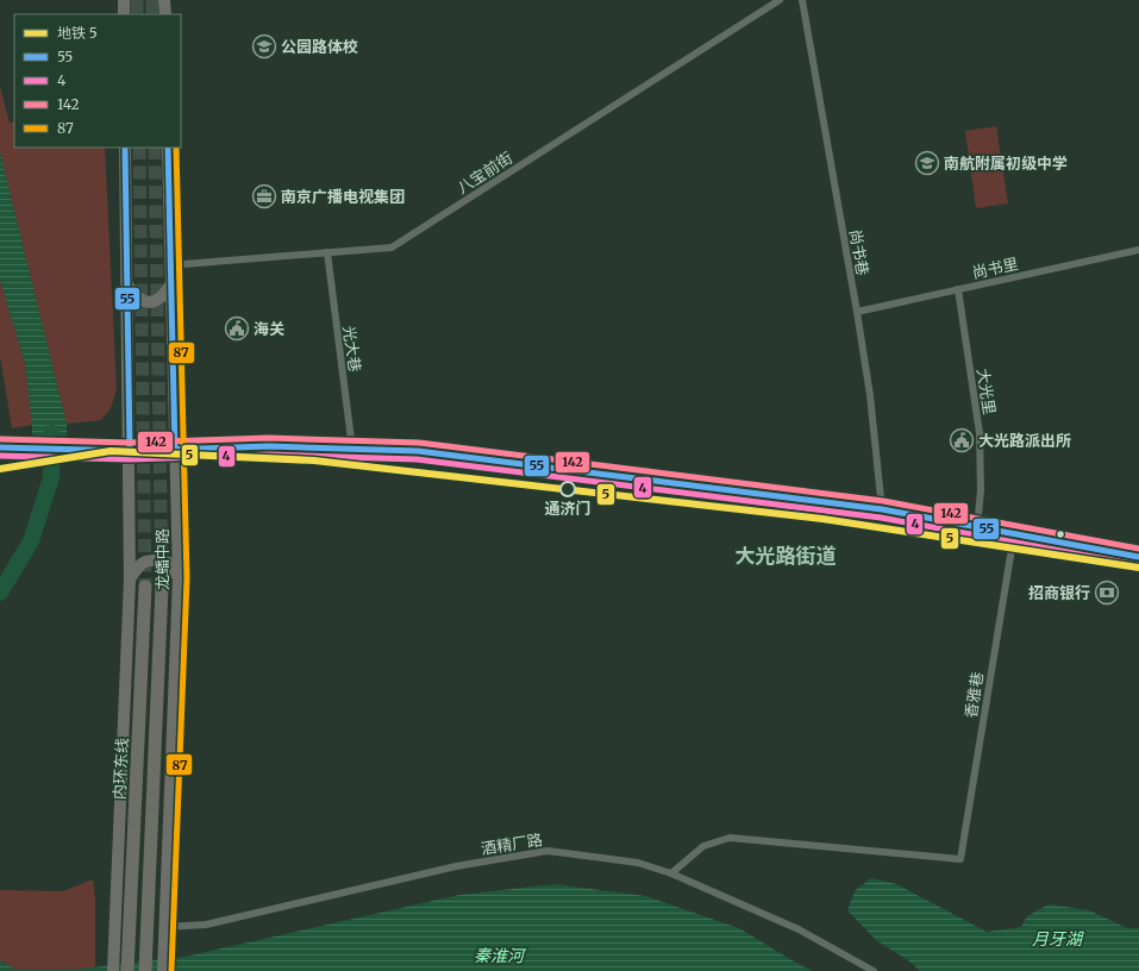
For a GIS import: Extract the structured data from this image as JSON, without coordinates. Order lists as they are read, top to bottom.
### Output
{
  "streets": {
    "highway": ["内环东线"],
    "main road": ["龙蟠中路"],
    "street": [
      "八宝前街",
      "尚书巷",
      "尚书里",
      "光大巷",
      "大光里",
      "香雅巷",
      "酒精厂路"
    ]
  },
  "crossings": [
    ["八宝前街", "光大巷"],
    ["八宝前街", "龙蟠中路"],
    ["尚书巷", "尚书里"],
    ["尚书里", "大光里"],
    ["龙蟠中路", "酒精厂路"],
    ["香雅巷", "酒精厂路"]
  ],
  "districts": ["大光路街道"],
  "water": ["月牙湖", "秦淮河"],
  "places": {
    "school or university": ["公园路体校", "南航附属初级中学"],
    "office": ["南京广播电视集团"],
    "public building": ["海关", "大光路派出所"],
    "other": ["通济门"],
    "bank": ["招商银行"]
  },
  "lines": [
    "transit line 55",
    "transit line 87",
    "transit line 142",
    "metro line 5",
    "transit line 4"
  ],
  "legend": [
    "地铁 5",
    "55",
    "4",
    "142",
    "87"
  ]
}
